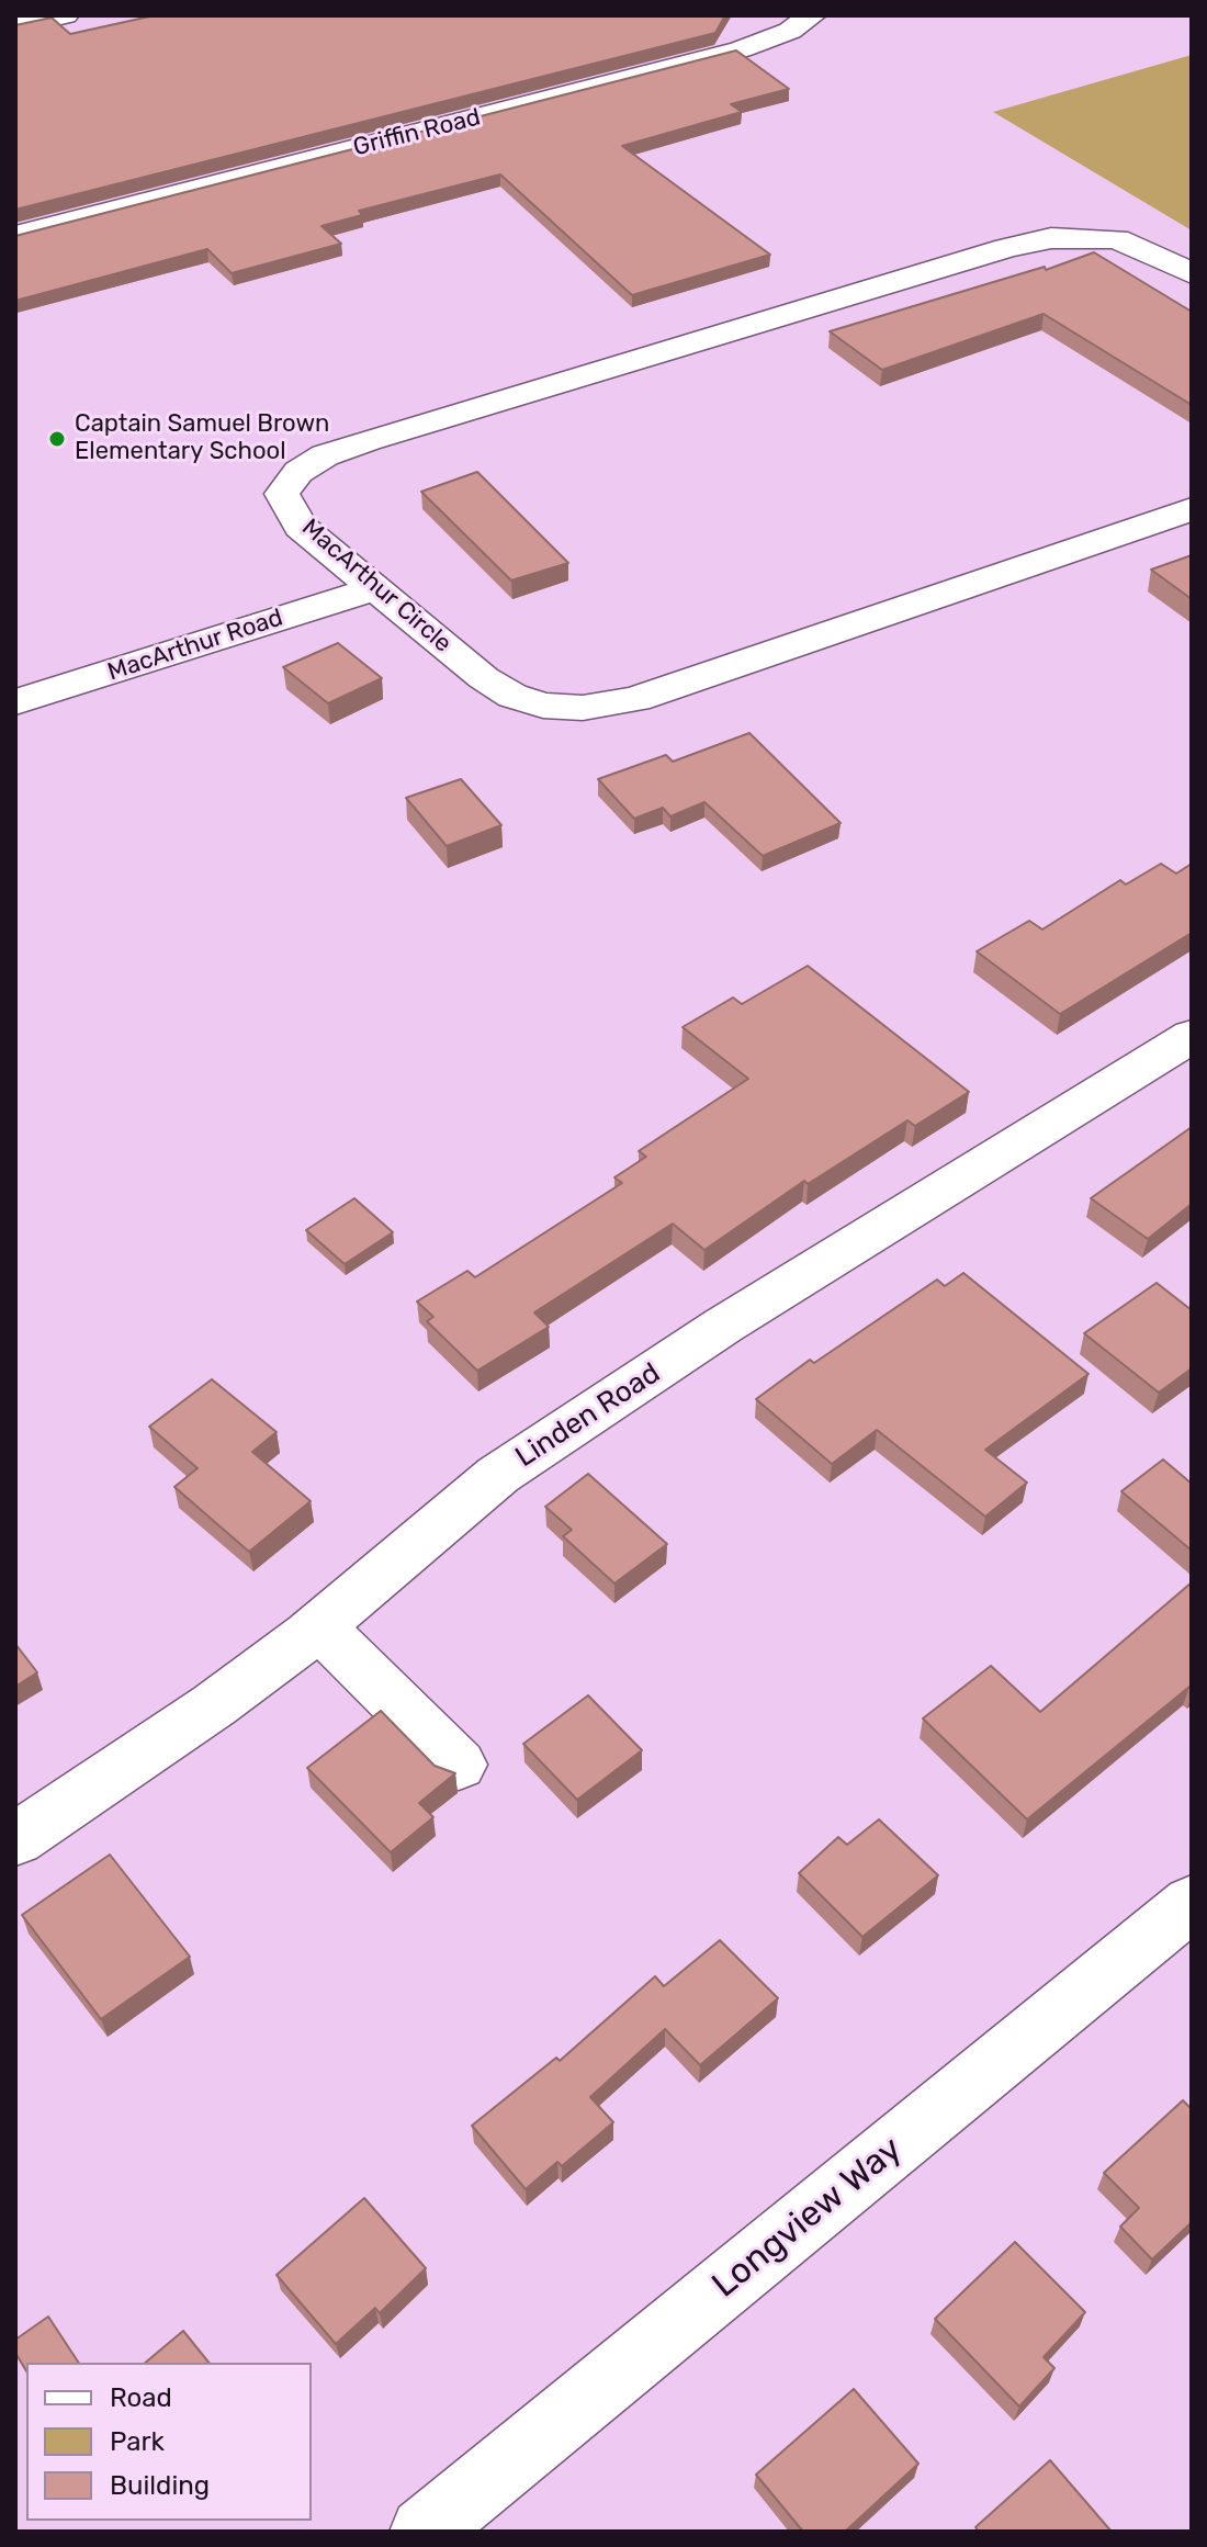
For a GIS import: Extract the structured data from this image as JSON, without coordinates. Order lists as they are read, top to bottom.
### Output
{
  "streets": {
    "street": [
      "Griffin Road",
      "MacArthur Circle",
      "MacArthur Road",
      "Linden Road",
      "Longview Way"
    ]
  },
  "crossings": [
    ["MacArthur Circle", "MacArthur Road"]
  ],
  "places": ["Captain Samuel Brown Elementary School"],
  "legend": ["Road", "Park", "Building"]
}
